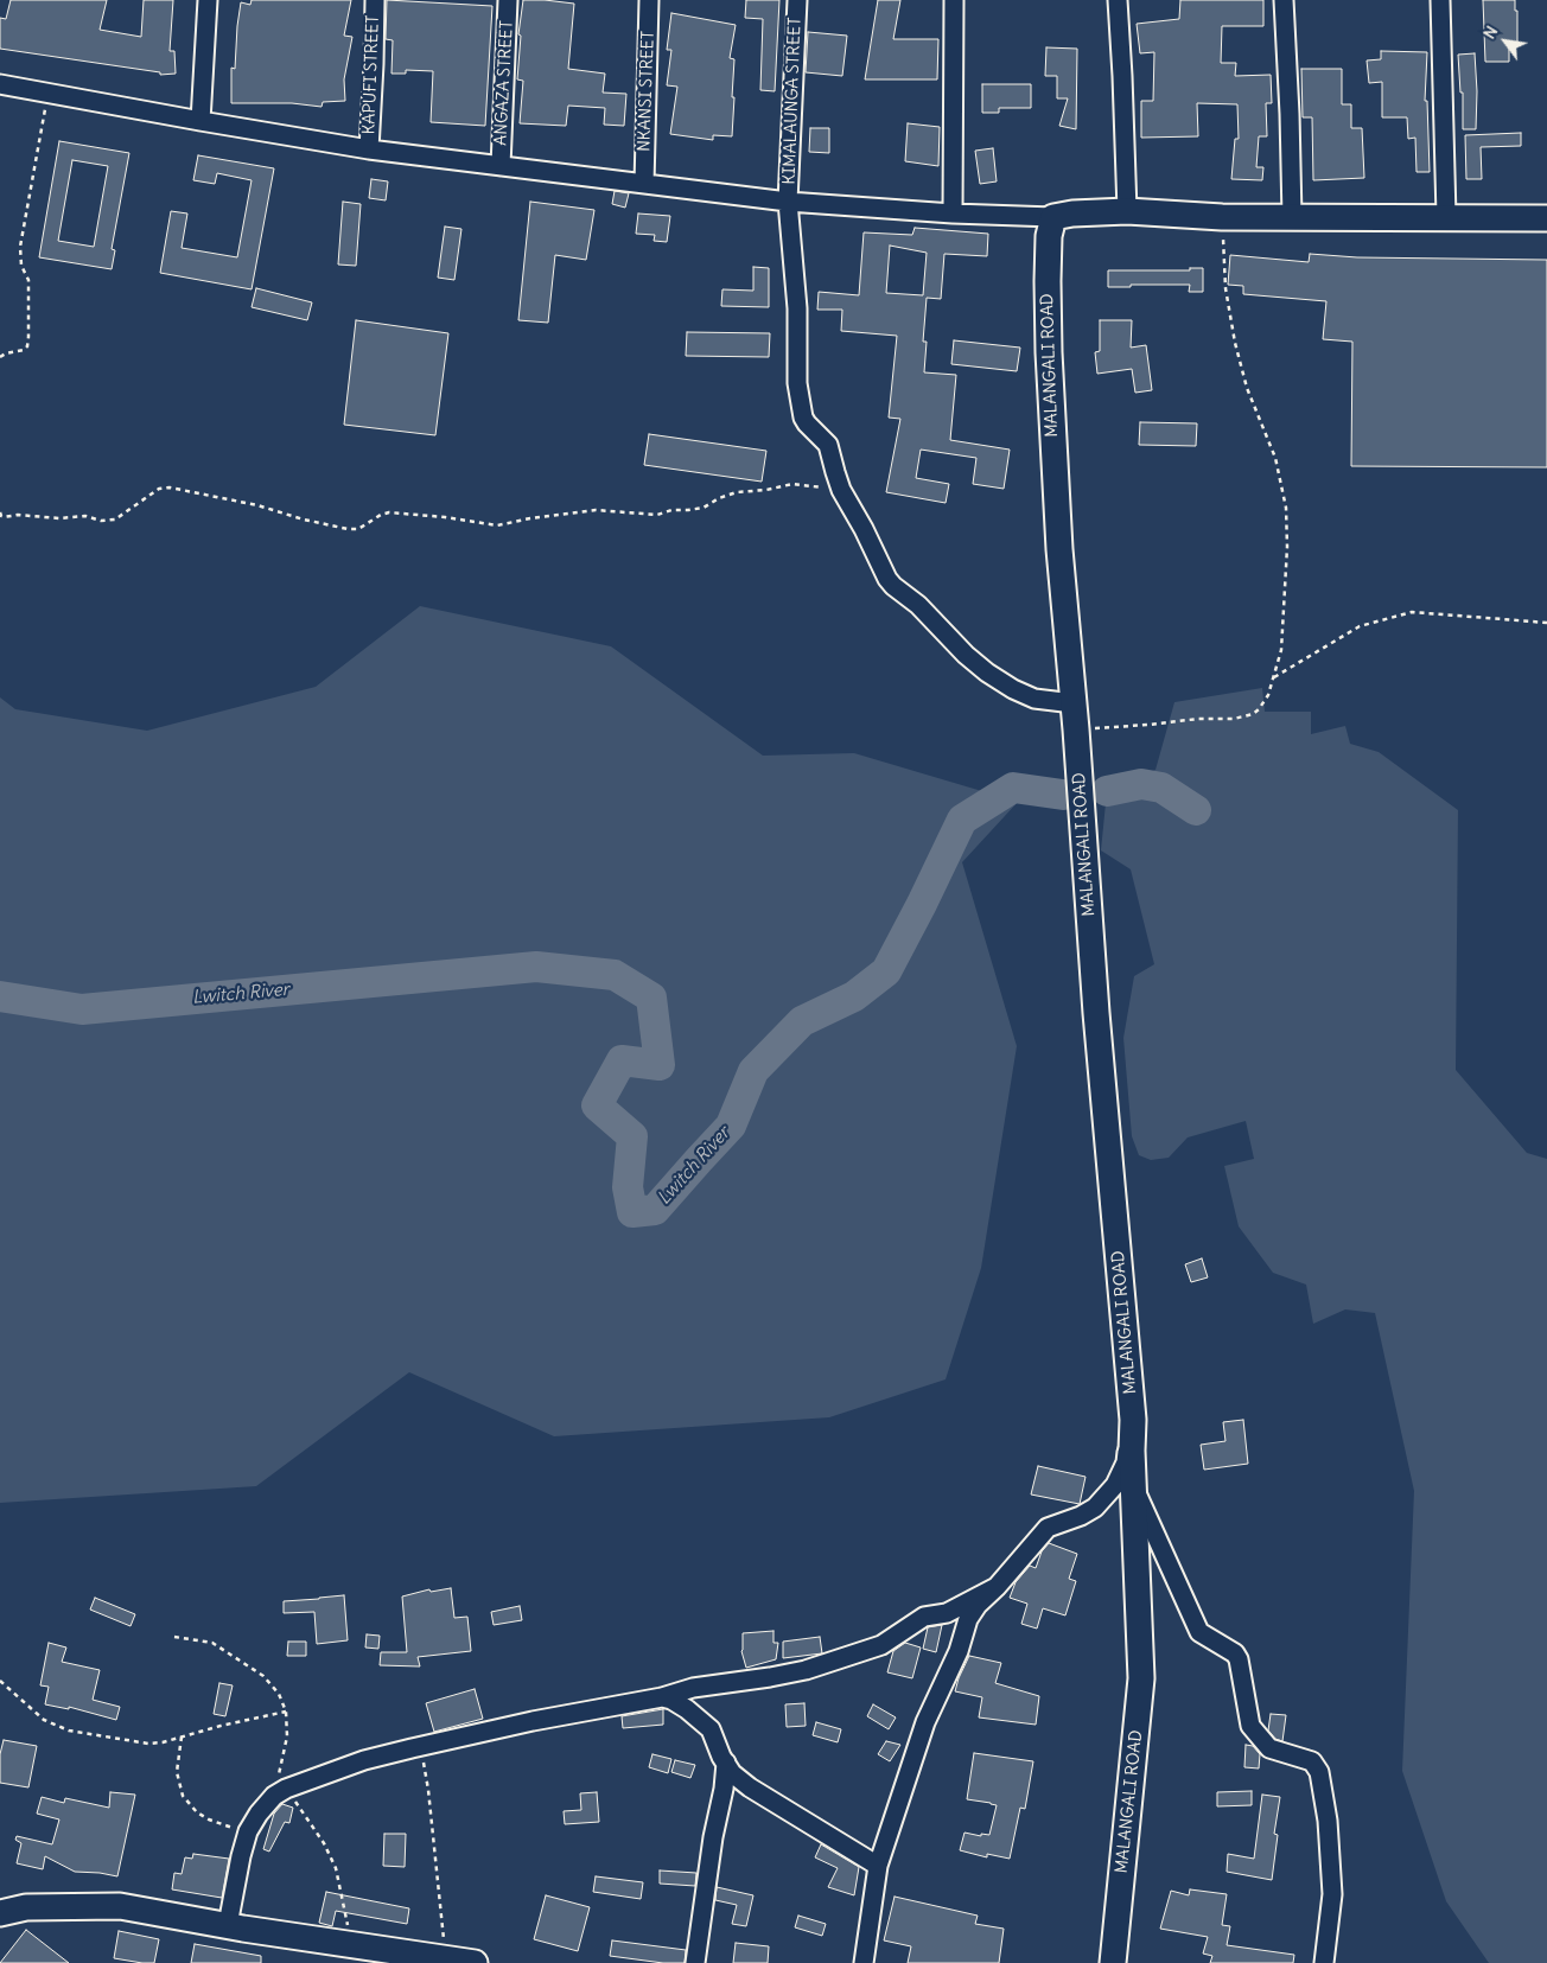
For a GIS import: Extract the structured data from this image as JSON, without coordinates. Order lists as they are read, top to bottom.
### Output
{
  "streets": {
    "street": [
      "KAPUFI STREET",
      "ANGAZA STREET",
      "NKANSI STREET",
      "KIMALAUNGA STREET",
      "MALANGALI ROAD"
    ]
  },
  "crossings": [
    ["KIMALAUNGA STREET", "MALANGALI ROAD"]
  ],
  "water": ["Lwitch River"],
  "north": "top left"
}
